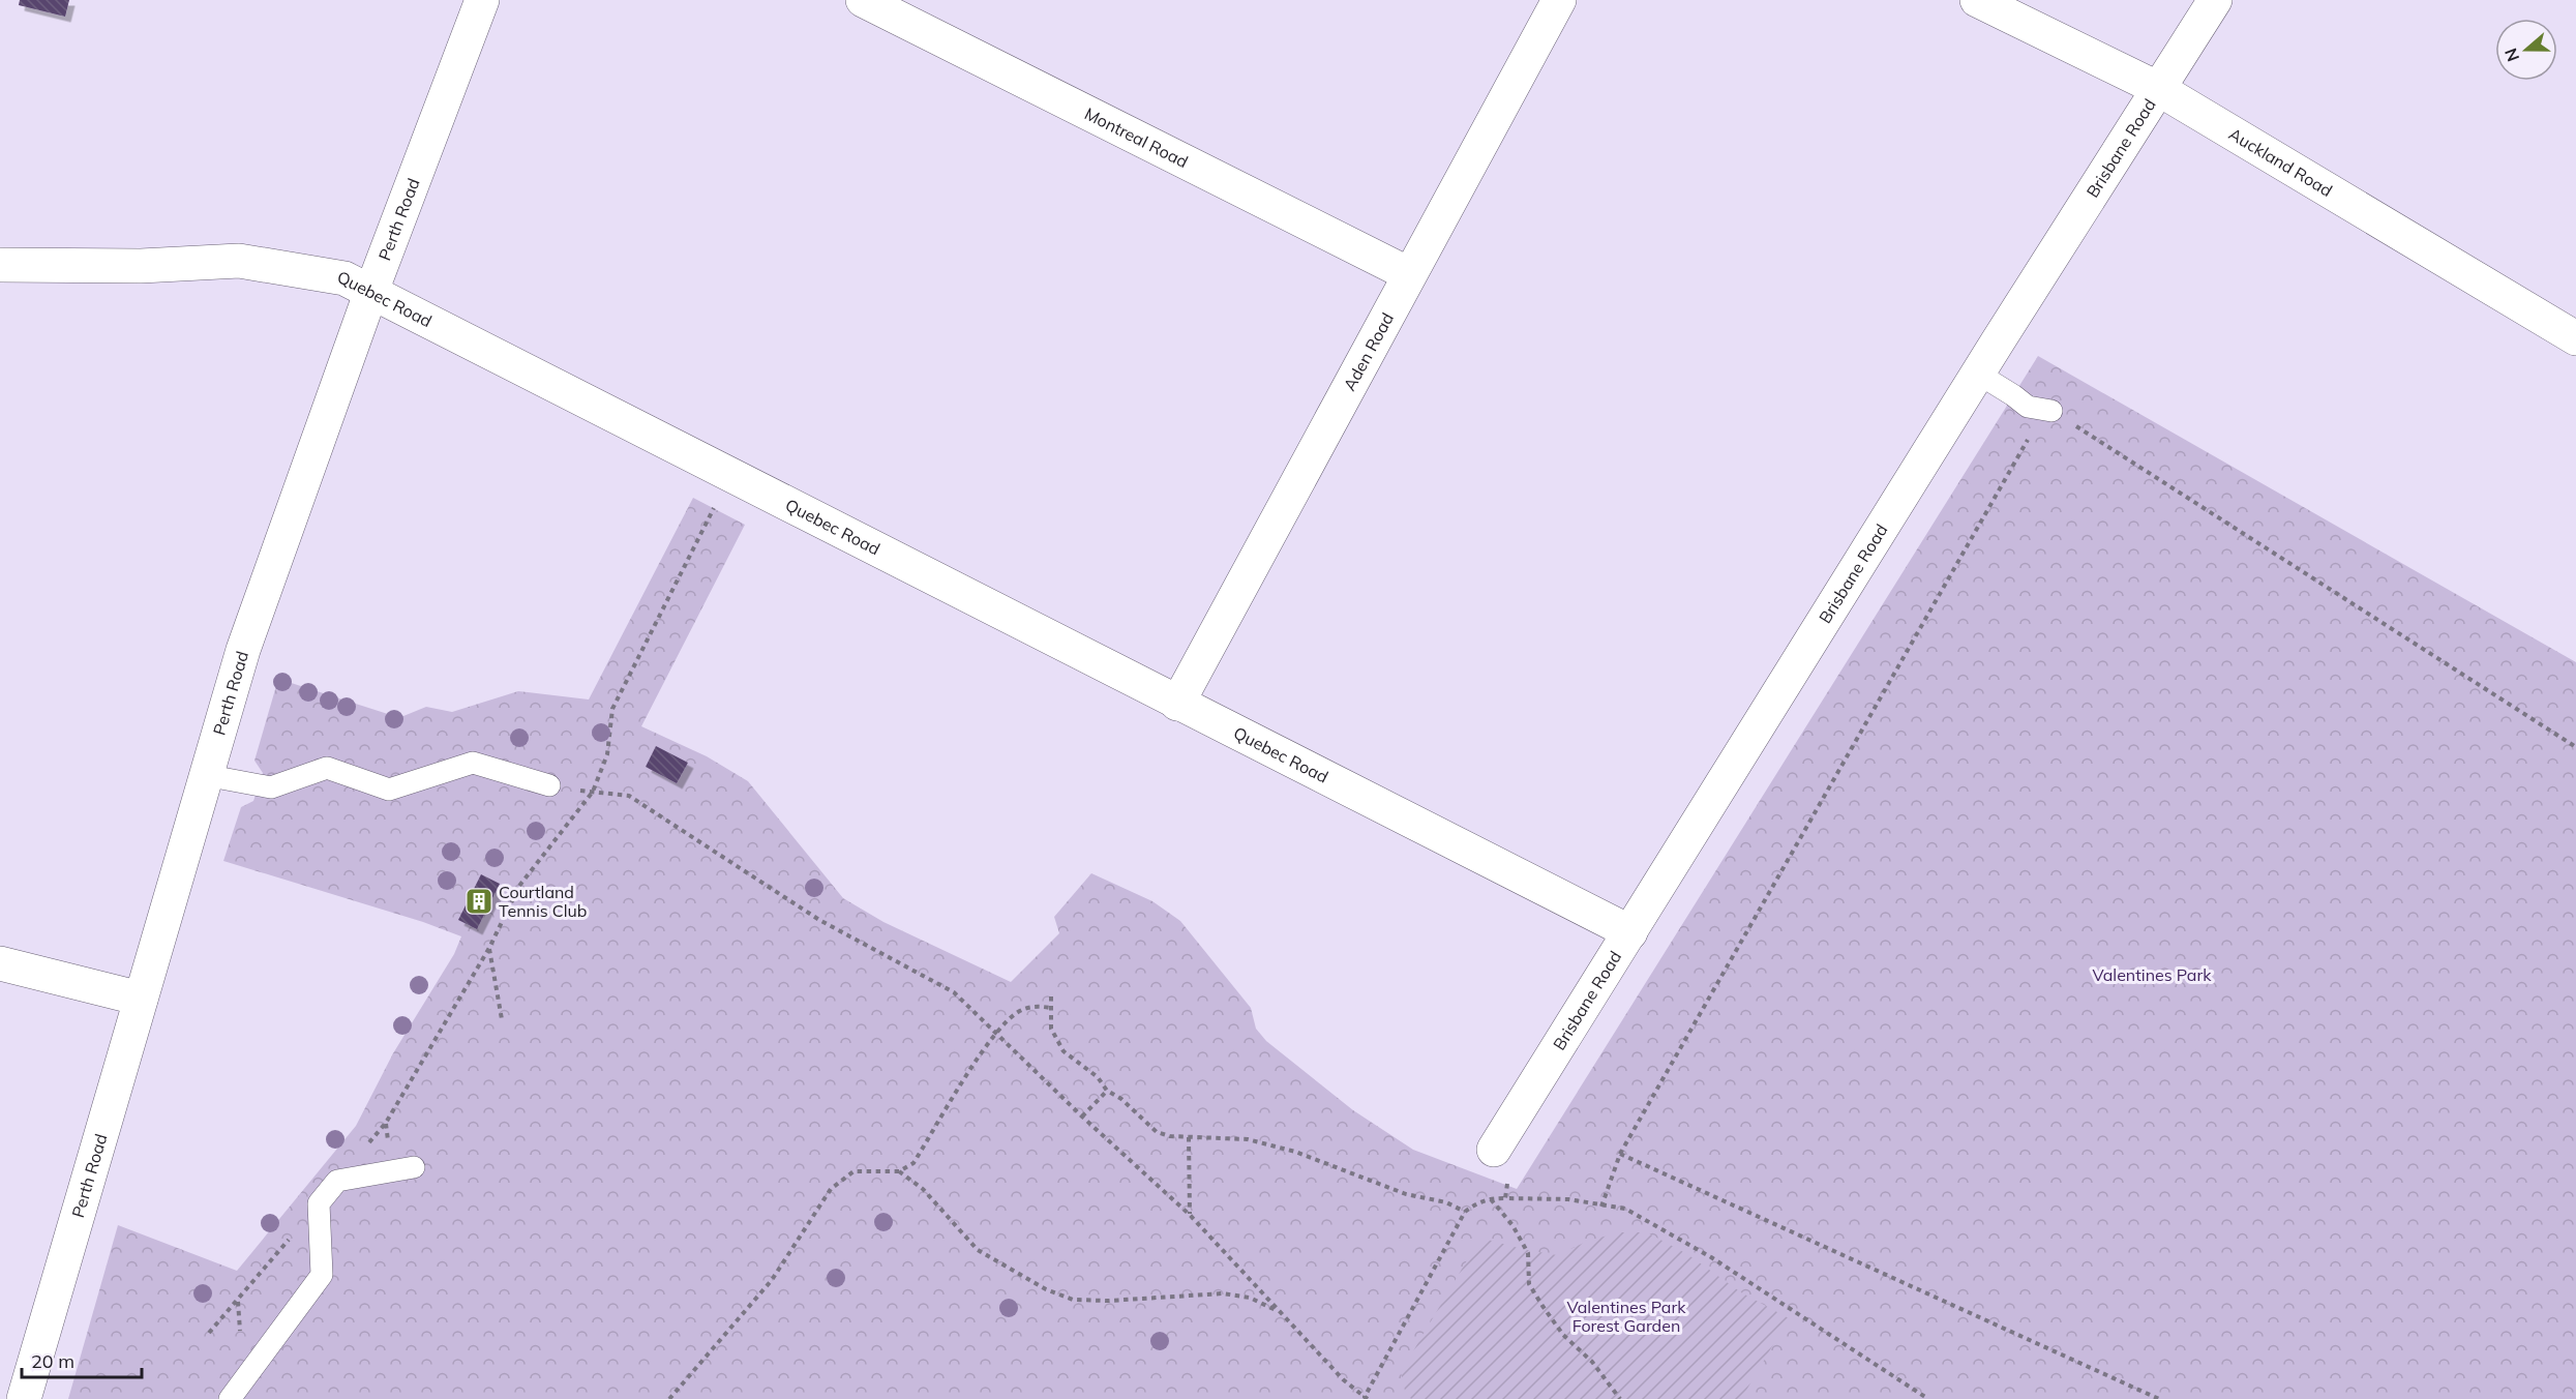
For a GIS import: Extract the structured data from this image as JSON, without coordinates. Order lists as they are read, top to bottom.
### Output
{
  "streets": {
    "street": [
      "Montreal Road",
      "Brisbane Road",
      "Auckland Road",
      "Perth Road",
      "Quebec Road",
      "Aden Road"
    ]
  },
  "crossings": [
    ["Montreal Road", "Aden Road"],
    ["Brisbane Road", "Auckland Road"],
    ["Brisbane Road", "Quebec Road"],
    ["Perth Road", "Quebec Road"],
    ["Quebec Road", "Aden Road"]
  ],
  "parks": ["Valentines Park", "Valentines Park Forest Garden"],
  "places": {
    "building": ["Courtland Tennis Club"]
  },
  "scale_bar": "20 m",
  "north": "left"
}
